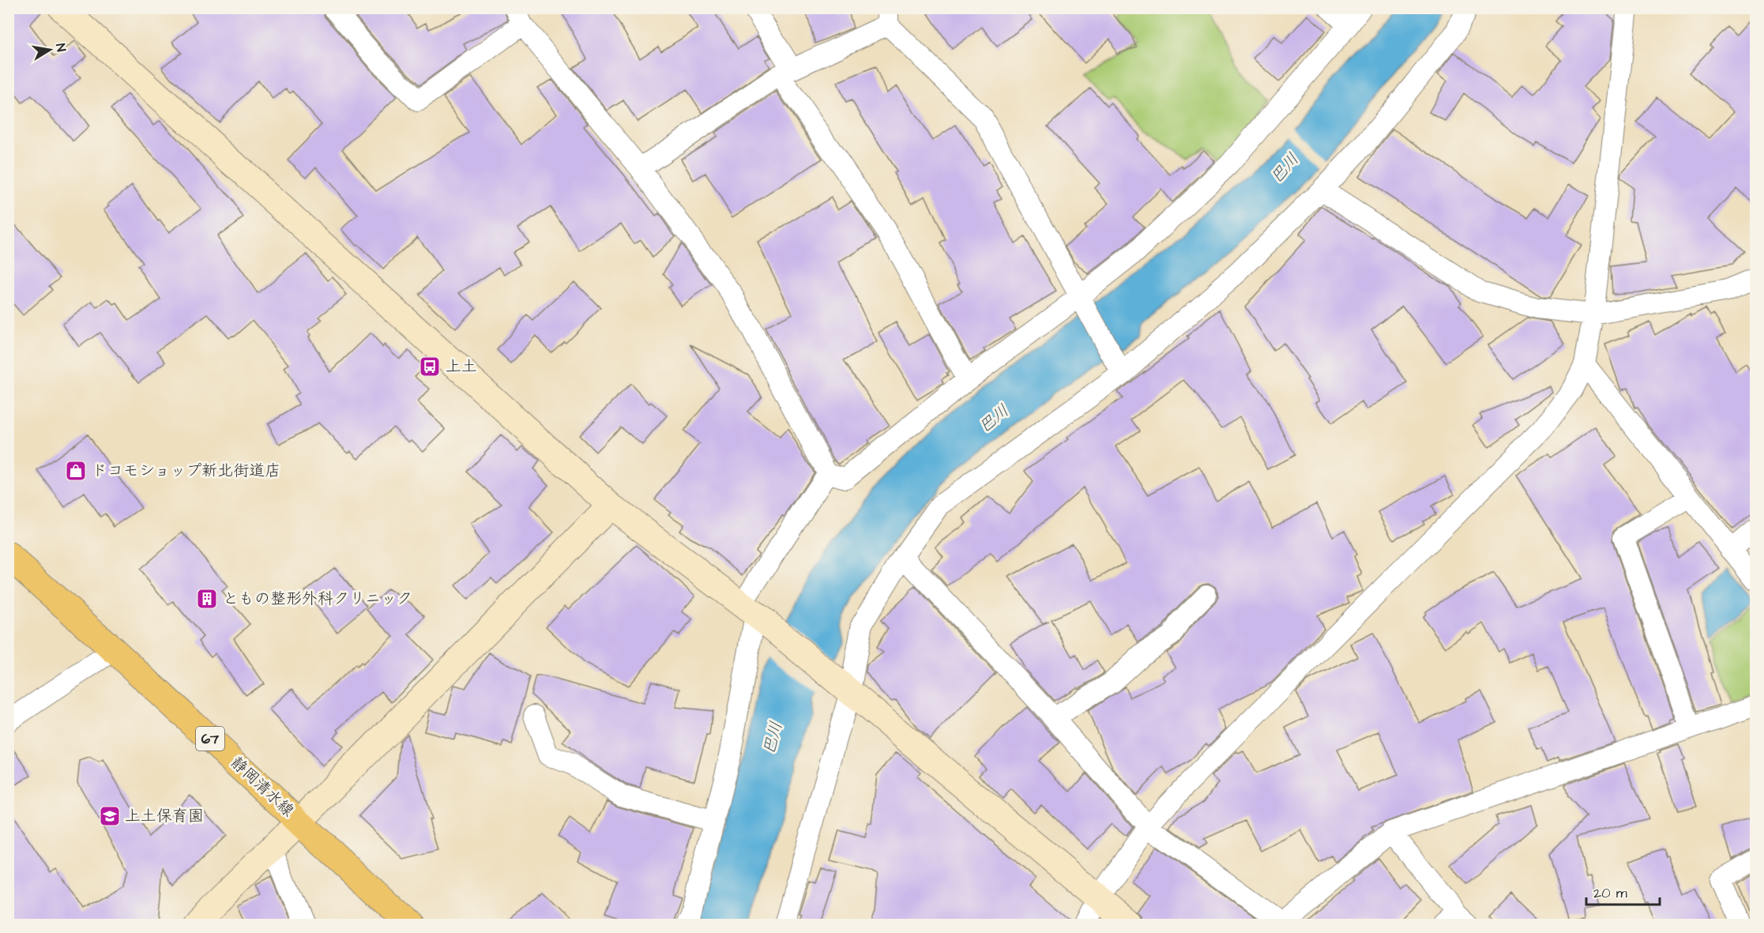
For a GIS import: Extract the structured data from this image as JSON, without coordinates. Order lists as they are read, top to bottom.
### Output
{
  "streets": {
    "main road": ["67", "静岡清水線"]
  },
  "water": ["巴川"],
  "places": {
    "bus stop": ["上土"],
    "shop": ["ドコモショップ新北街道店"],
    "building": ["ともの整形外科クリニック"],
    "school or university": ["上土保育園"]
  },
  "scale_bar": "20 m",
  "north": "right"
}
